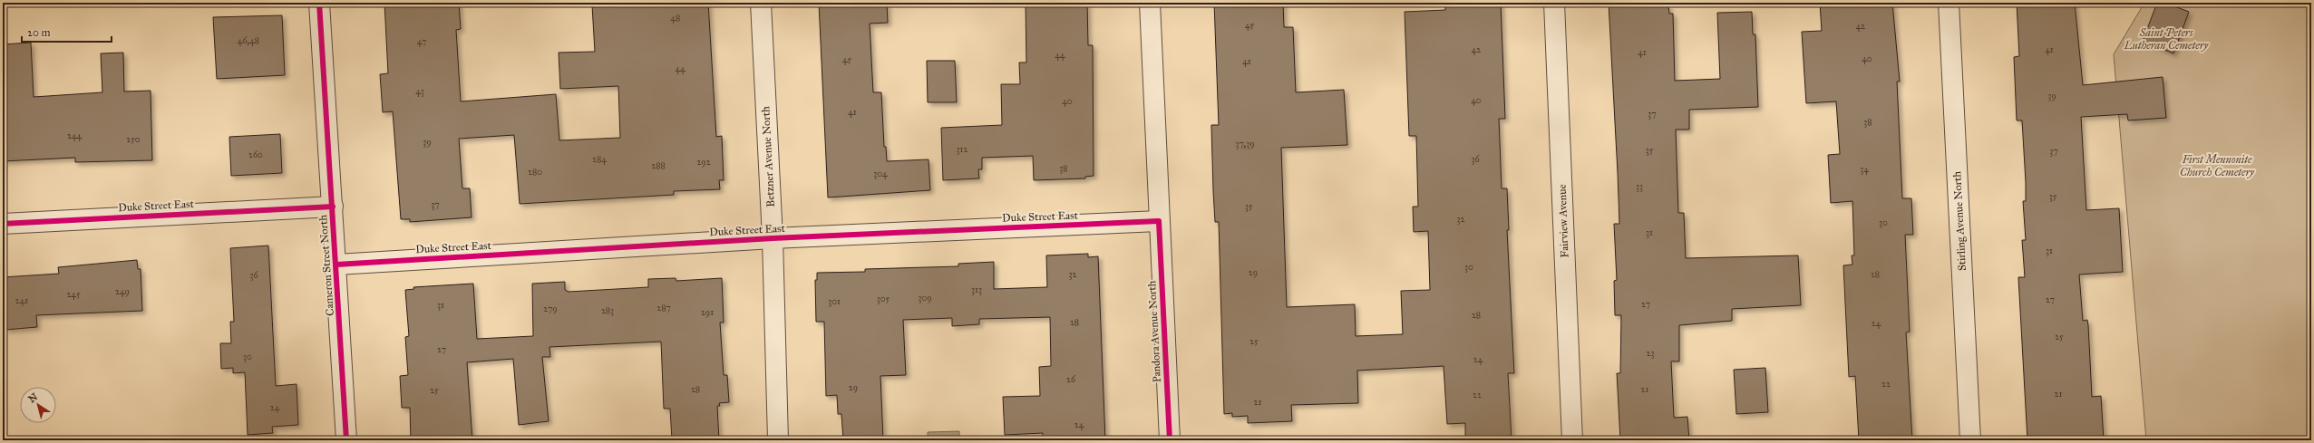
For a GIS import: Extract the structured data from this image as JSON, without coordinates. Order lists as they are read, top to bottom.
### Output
{
  "streets": {
    "street": [
      "Betzner Avenue North",
      "Duke Street East",
      "Fairview Avenue",
      "Stirling Avenue North",
      "Cameron Street North",
      "Pandora Avenue North"
    ]
  },
  "crossings": [
    ["Betzner Avenue North", "Duke Street East"],
    ["Duke Street East", "Cameron Street North"],
    ["Duke Street East", "Pandora Avenue North"]
  ],
  "parks": ["Saint Peters Lutheran Cemetery", "First Mennonite Church Cemetery"],
  "house_numbers": [
    "48",
    "45",
    "42",
    "46,48",
    "47",
    "42",
    "41",
    "41",
    "44",
    "40",
    "45",
    "41",
    "44",
    "43",
    "39",
    "40",
    "40",
    "41",
    "37",
    "38",
    "244",
    "250",
    "39",
    "37,39",
    "312",
    "35",
    "37",
    "260",
    "284",
    "36",
    "292",
    "288",
    "38",
    "34",
    "280",
    "304",
    "33",
    "35",
    "37",
    "35",
    "32",
    "30",
    "31",
    "31",
    "30",
    "29",
    "32",
    "28",
    "36",
    "313",
    "249",
    "245",
    "309",
    "305",
    "27",
    "241",
    "301",
    "27",
    "31",
    "287",
    "279",
    "283",
    "291",
    "28",
    "28",
    "24",
    "25",
    "25",
    "27",
    "23",
    "30",
    "24",
    "26",
    "22",
    "29",
    "28",
    "21",
    "25",
    "21",
    "22",
    "21",
    "24",
    "24"
  ],
  "scale_bar": "20 m",
  "north": "top left"
}
